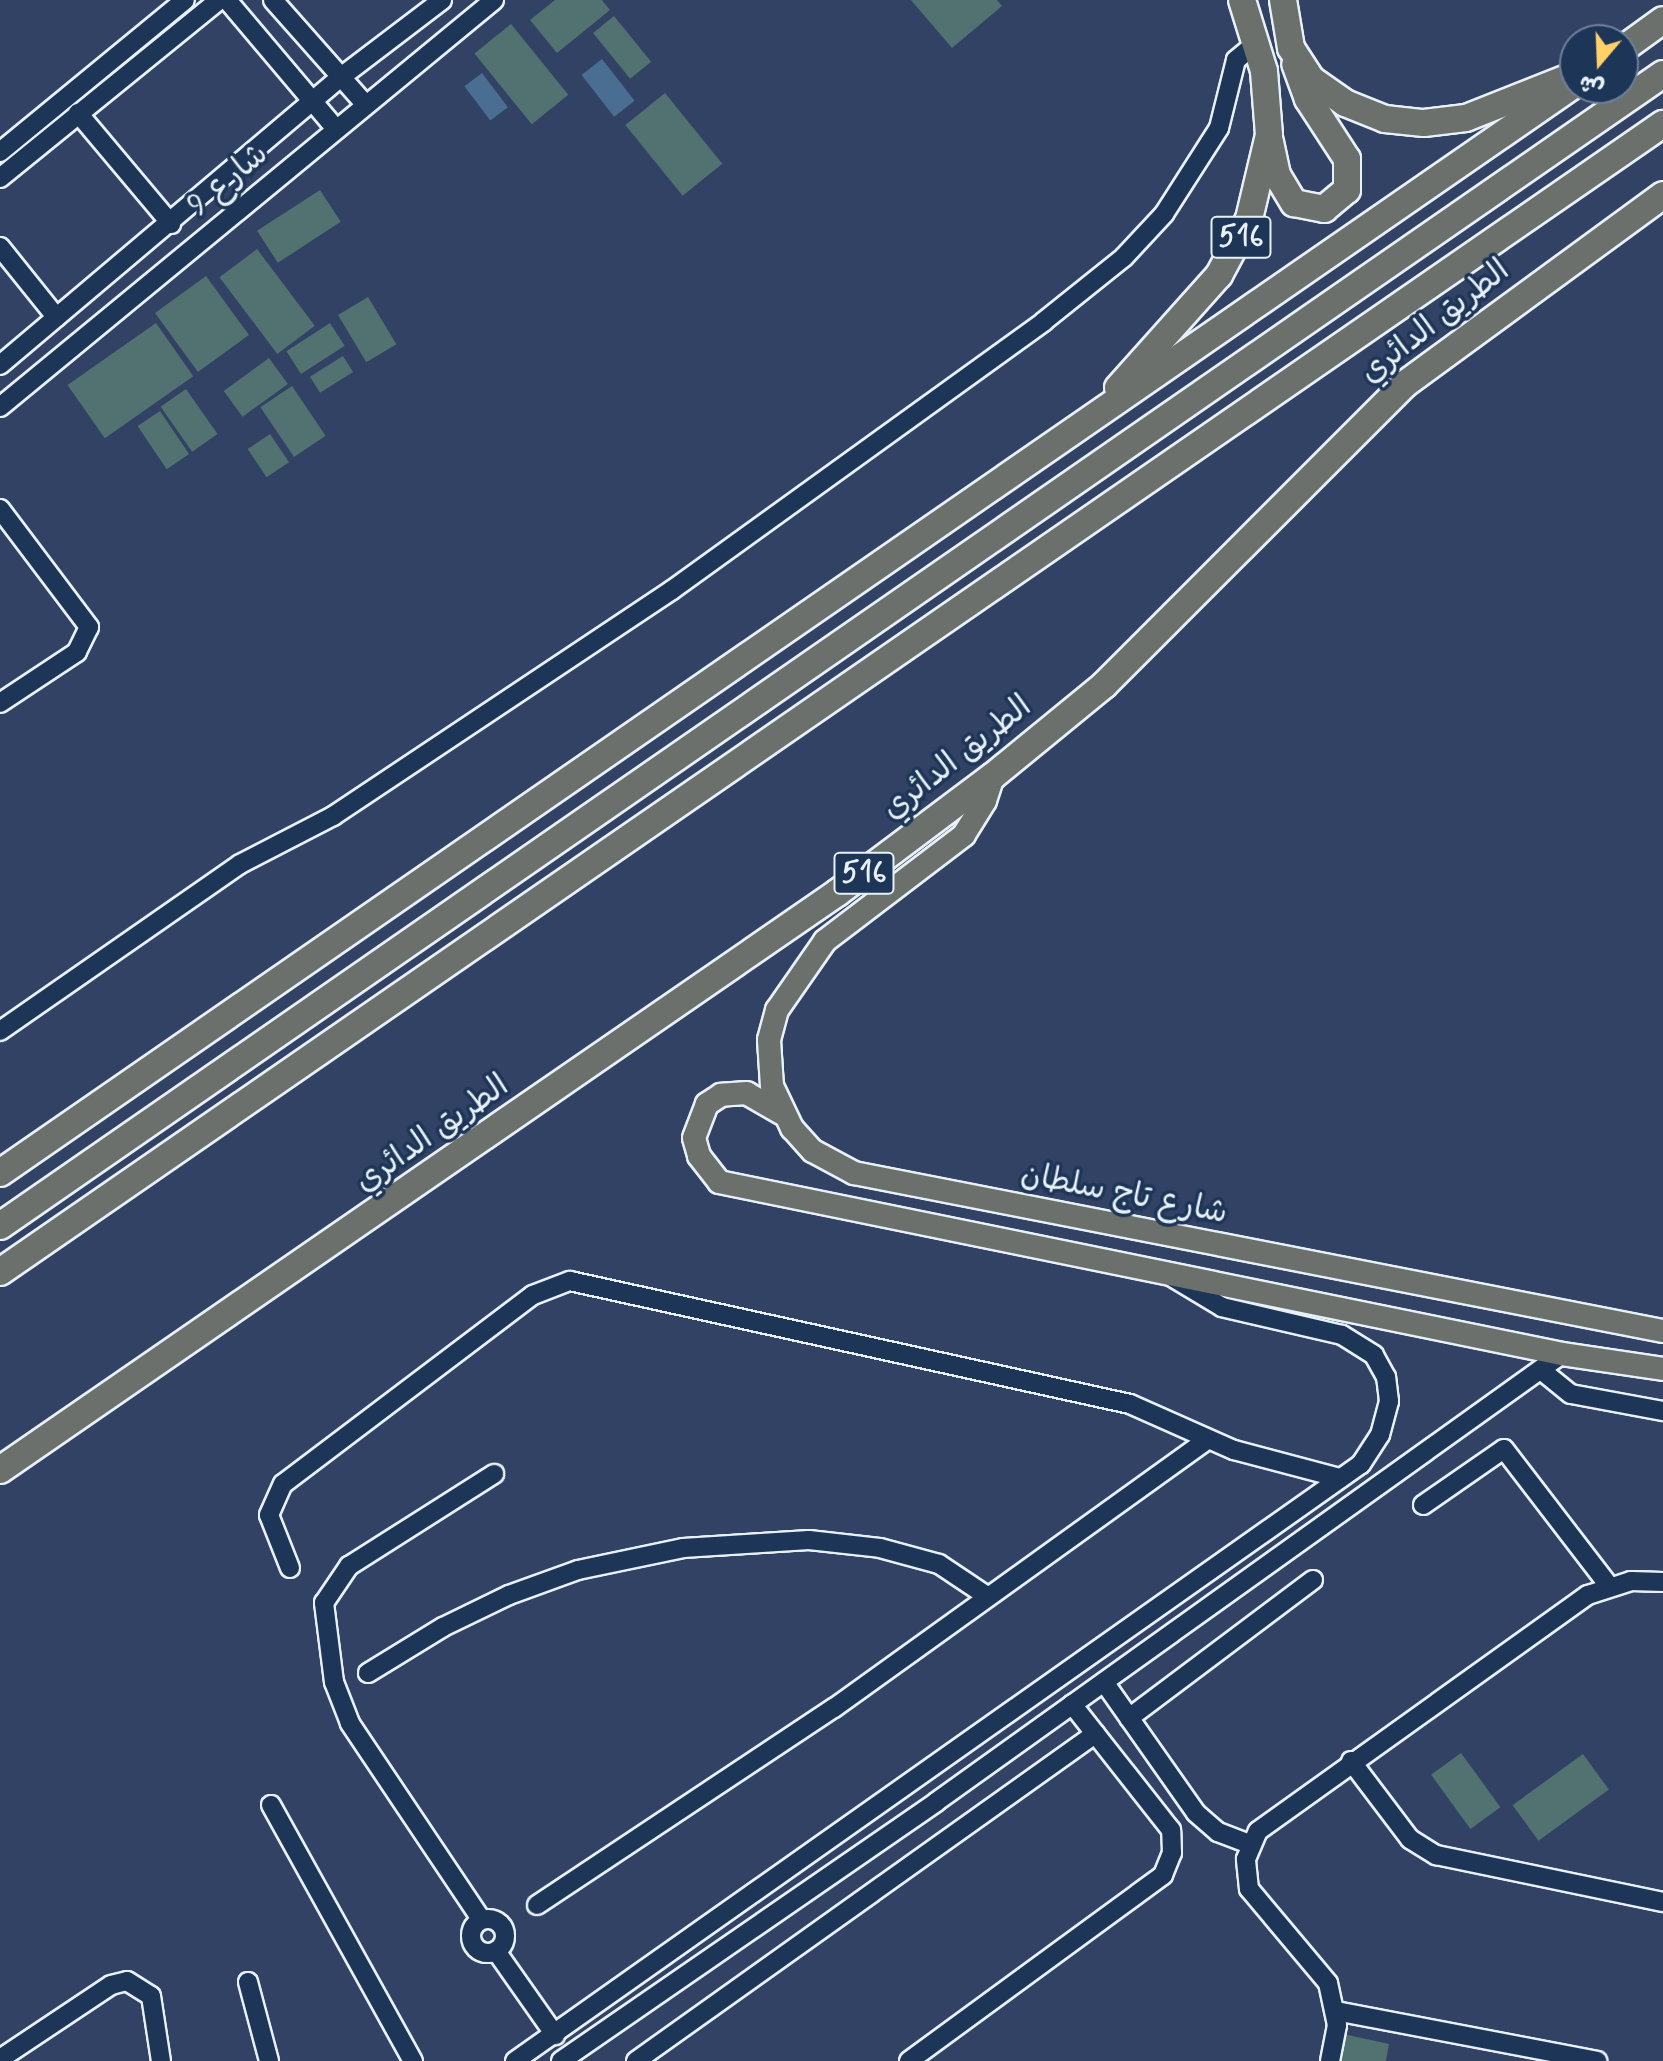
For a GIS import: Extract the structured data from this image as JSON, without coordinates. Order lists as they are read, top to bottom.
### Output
{
  "streets": {
    "highway": ["516", "الطريق الدائري"],
    "main road": ["شارع تاج سلطان"],
    "street": ["شارع 9"]
  },
  "crossings": [
    ["516", "الطريق الدائري"],
    ["الطريق الدائري", "شارع تاج سلطان"]
  ],
  "north": "bottom"
}
